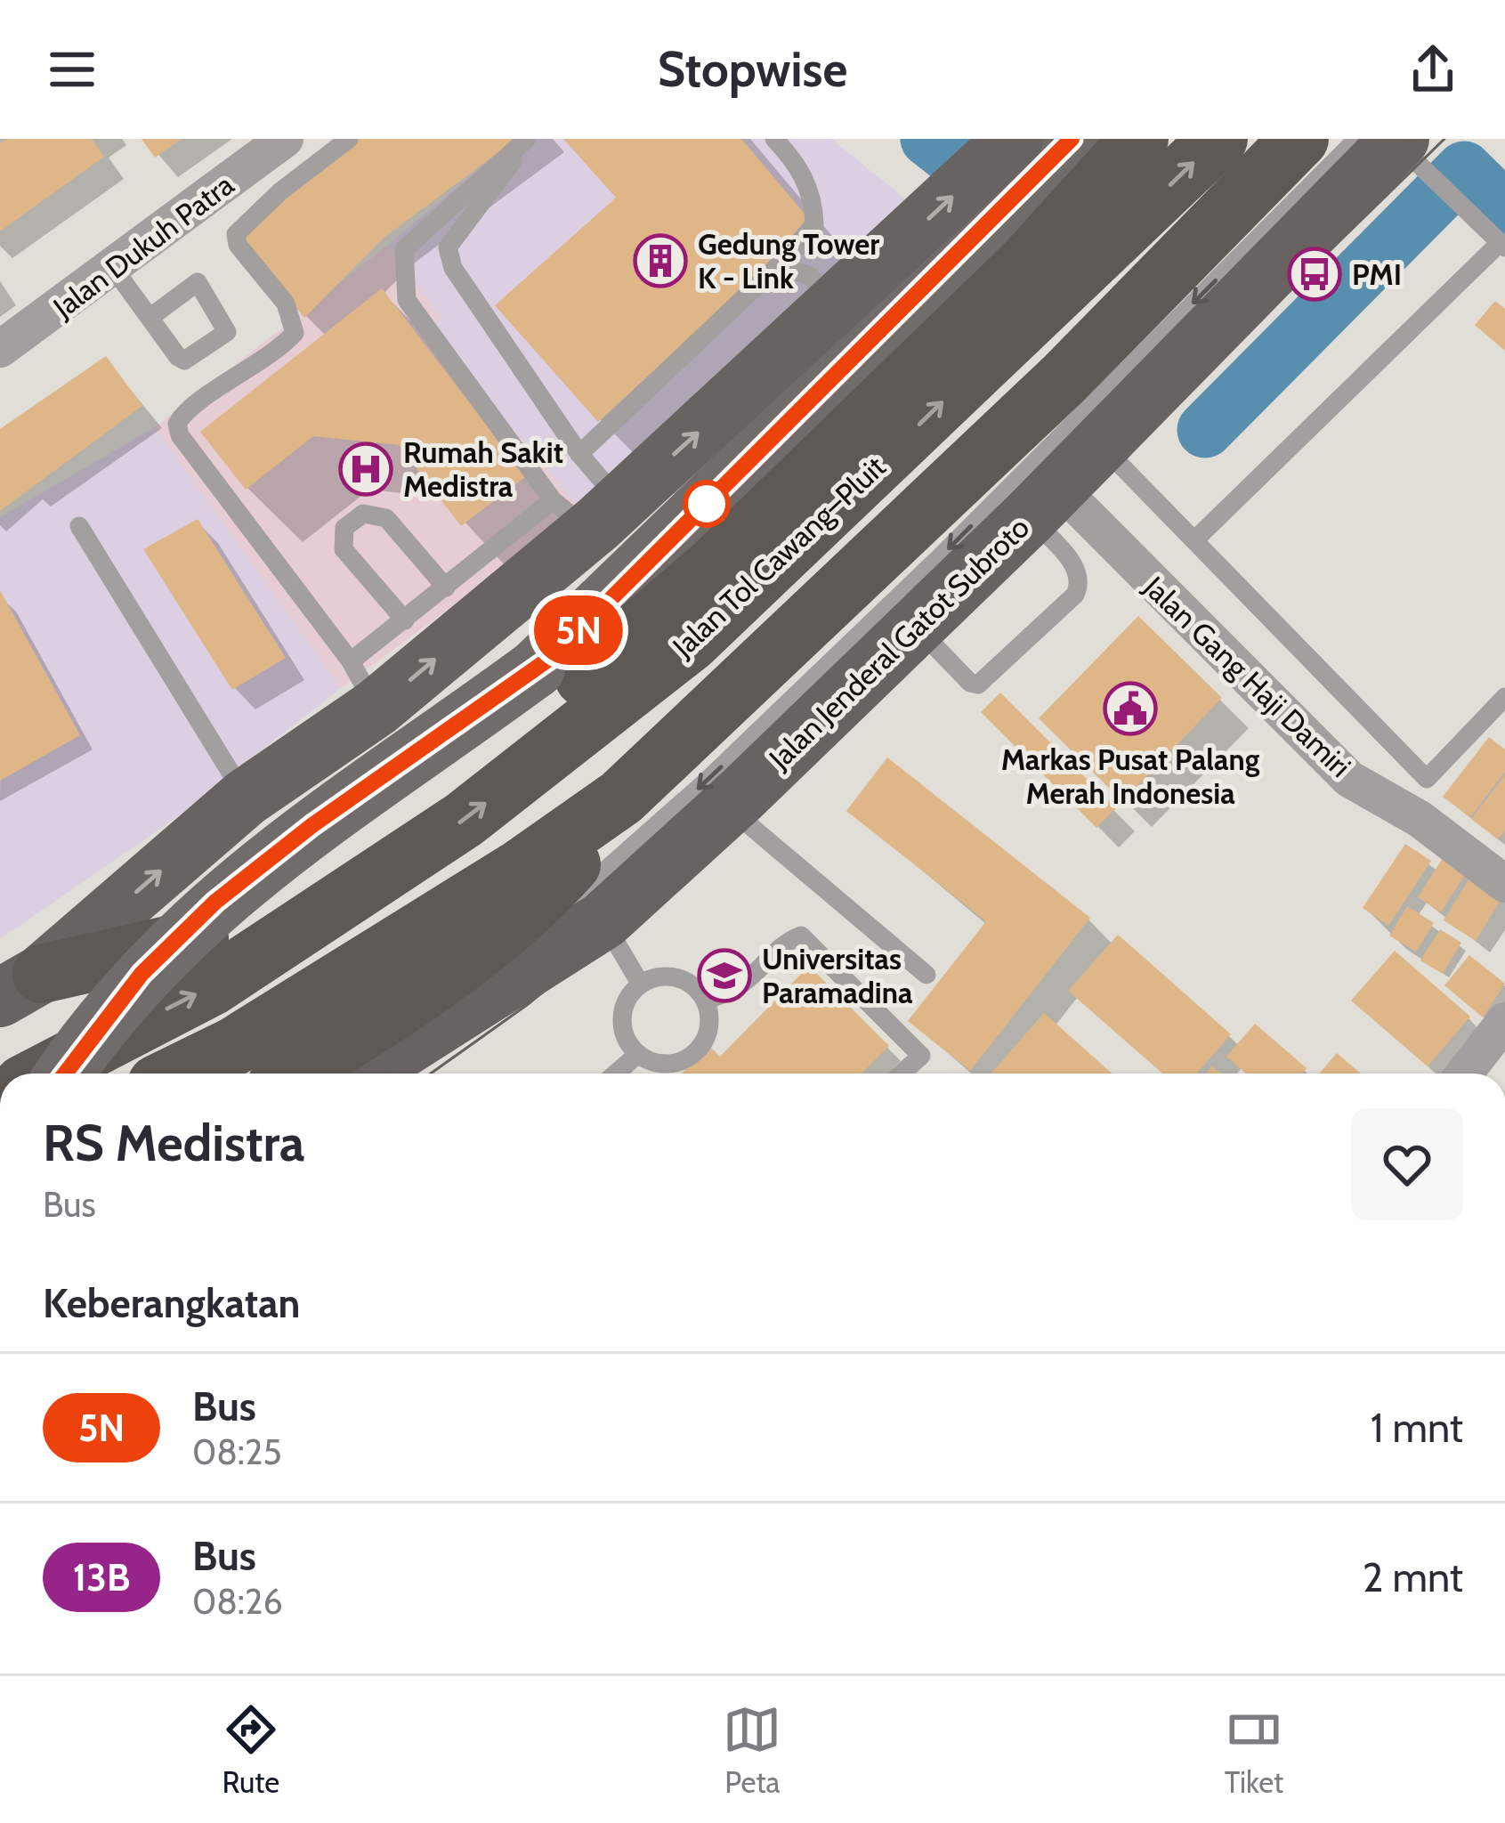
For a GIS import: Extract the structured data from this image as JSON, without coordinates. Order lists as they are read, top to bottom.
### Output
{
  "streets": {
    "highway": ["Jalan Tol Cawang–Pluit", "Jalan Jenderal Gatot Subroto"],
    "street": ["Jalan Dukuh Patra", "Jalan Gang Haji Damiri"]
  },
  "crossings": [
    ["Jalan Jenderal Gatot Subroto", "Jalan Gang Haji Damiri"]
  ],
  "places": {
    "building": ["Gedung Tower K - Link"],
    "bus stop": ["PMI"],
    "hospital": ["Rumah Sakit Medistra"],
    "public building": ["Markas Pusat Palang Merah Indonesia"],
    "school or university": ["Universitas Paramadina"]
  },
  "lines": ["bus line 5N"],
  "page": {
    "header": "Stopwise",
    "on_map": "5N",
    "heading": [
      ["RS Medistra", "Bus"],
      "Keberangkatan"
    ],
    "list": [
      {
        "mark": "5N",
        "name": "Bus",
        "note": "08:25",
        "value": "1 mnt"
      },
      {
        "mark": "13B",
        "name": "Bus",
        "note": "08:26",
        "value": "2 mnt"
      }
    ],
    "tabs": ["Rute", "Peta", "Tiket"]
  }
}
